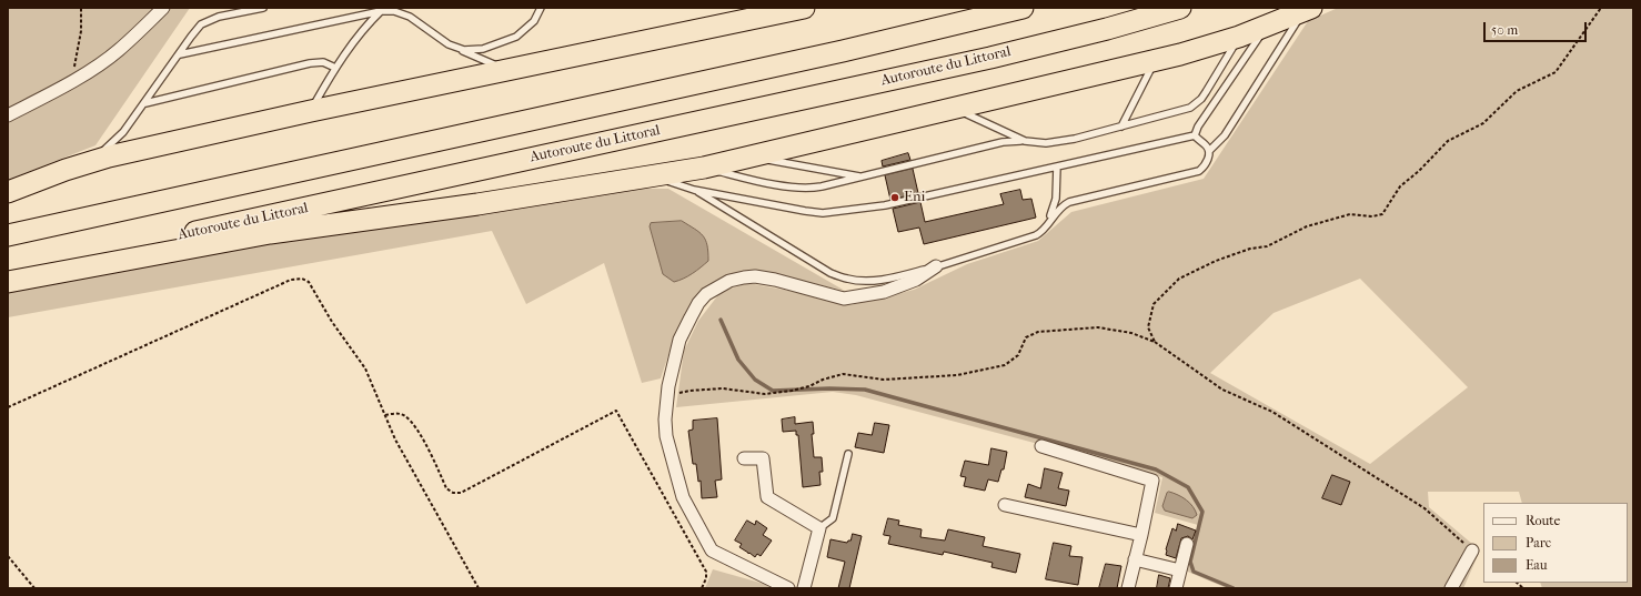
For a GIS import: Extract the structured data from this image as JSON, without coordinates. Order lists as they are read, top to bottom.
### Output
{
  "streets": {
    "highway": ["Autoroute du Littoral"]
  },
  "places": ["Eni"],
  "legend": ["Route", "Parc", "Eau"],
  "scale_bar": "50 m"
}
